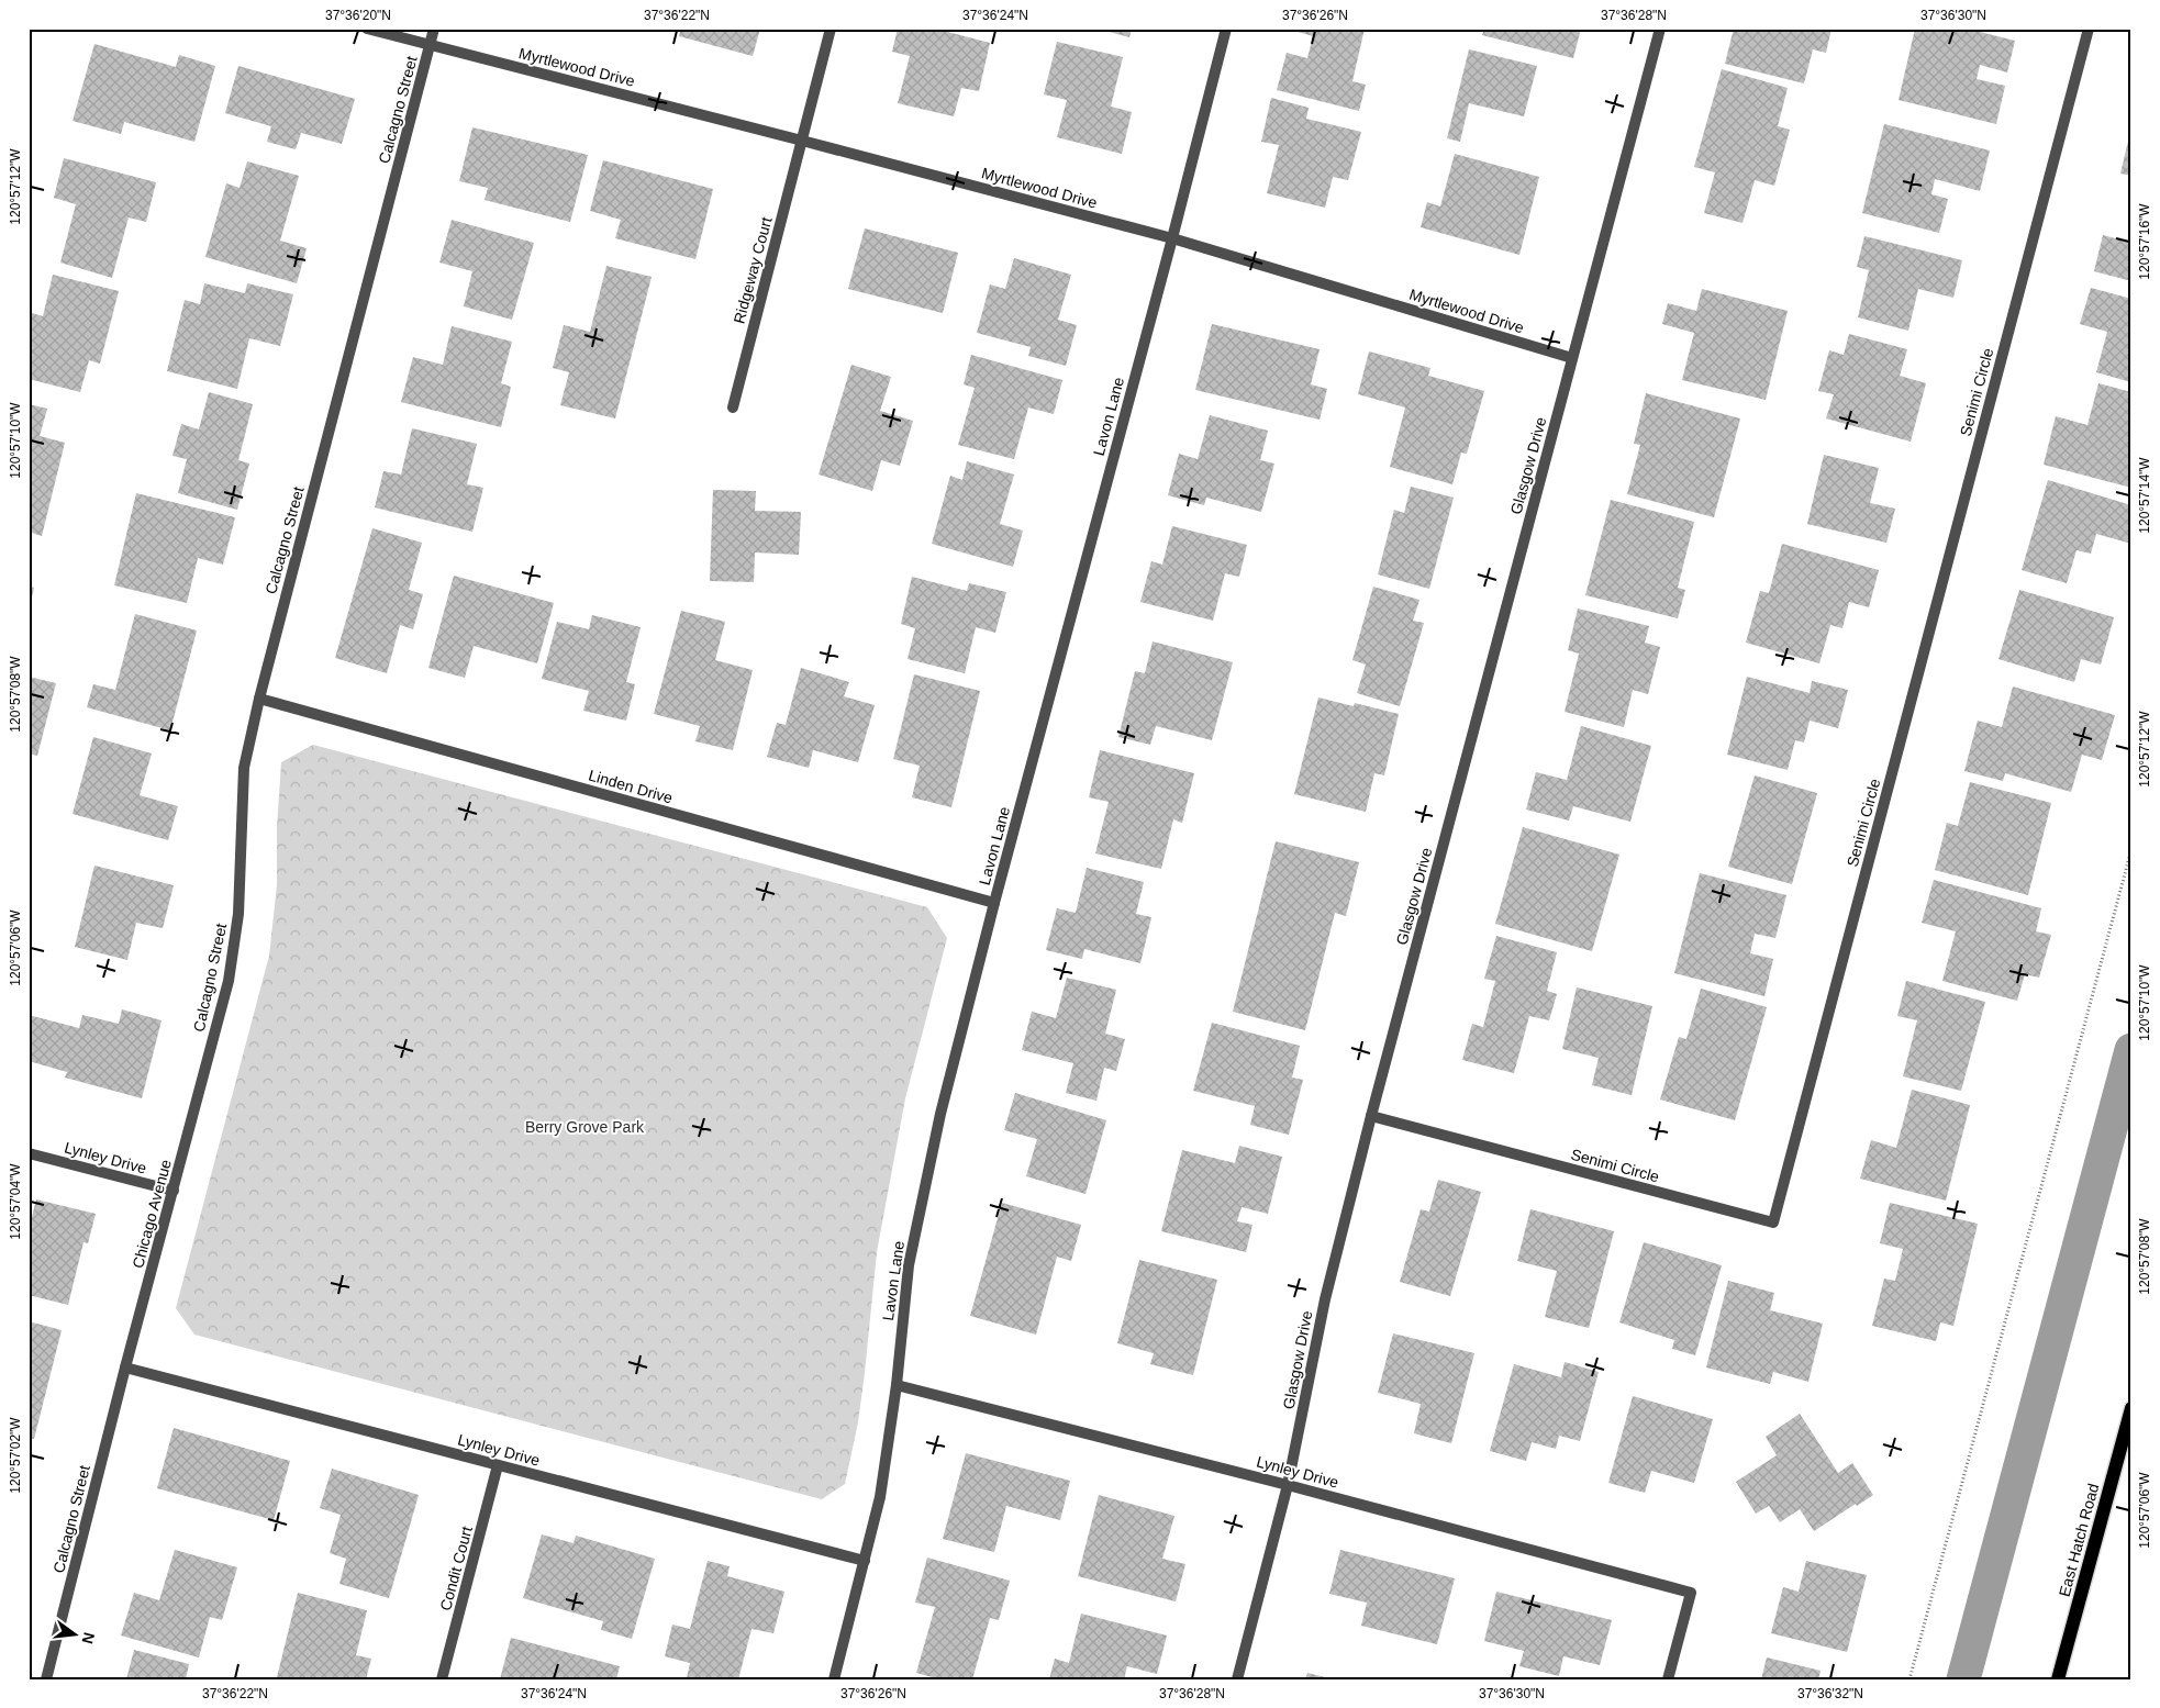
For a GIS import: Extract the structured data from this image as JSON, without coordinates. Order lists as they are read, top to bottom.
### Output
{
  "streets": {
    "main road": ["East Hatch Road"],
    "street": [
      "Myrtlewood Drive",
      "Calcagno Street",
      "Ridgeway Court",
      "Senimi Circle",
      "Lavon Lane",
      "Glasgow Drive",
      "Linden Drive",
      "Lynley Drive",
      "Chicago Avenue",
      "Condit Court"
    ]
  },
  "crossings": [
    ["Myrtlewood Drive", "Calcagno Street"],
    ["Myrtlewood Drive", "Ridgeway Court"],
    ["Myrtlewood Drive", "Lavon Lane"],
    ["Myrtlewood Drive", "Glasgow Drive"],
    ["Calcagno Street", "Linden Drive"],
    ["Calcagno Street", "Lynley Drive"],
    ["Calcagno Street", "Chicago Avenue"],
    ["Senimi Circle", "Glasgow Drive"],
    ["Lavon Lane", "Linden Drive"],
    ["Lavon Lane", "Lynley Drive"],
    ["Glasgow Drive", "Lynley Drive"],
    ["Lynley Drive", "Chicago Avenue"],
    ["Lynley Drive", "Condit Court"]
  ],
  "parks": ["Berry Grove Park"],
  "north": "right",
  "coordinates": [
    "37°36'20\"N",
    "37°36'22\"N",
    "37°36'24\"N",
    "37°36'26\"N",
    "37°36'28\"N",
    "37°36'30\"N",
    "120°57'12\"W",
    "120°57'16\"W",
    "120°57'10\"W",
    "120°57'14\"W",
    "120°57'08\"W",
    "120°57'06\"W",
    "120°57'04\"W",
    "120°57'02\"W",
    "37°36'32\"N"
  ]
}
